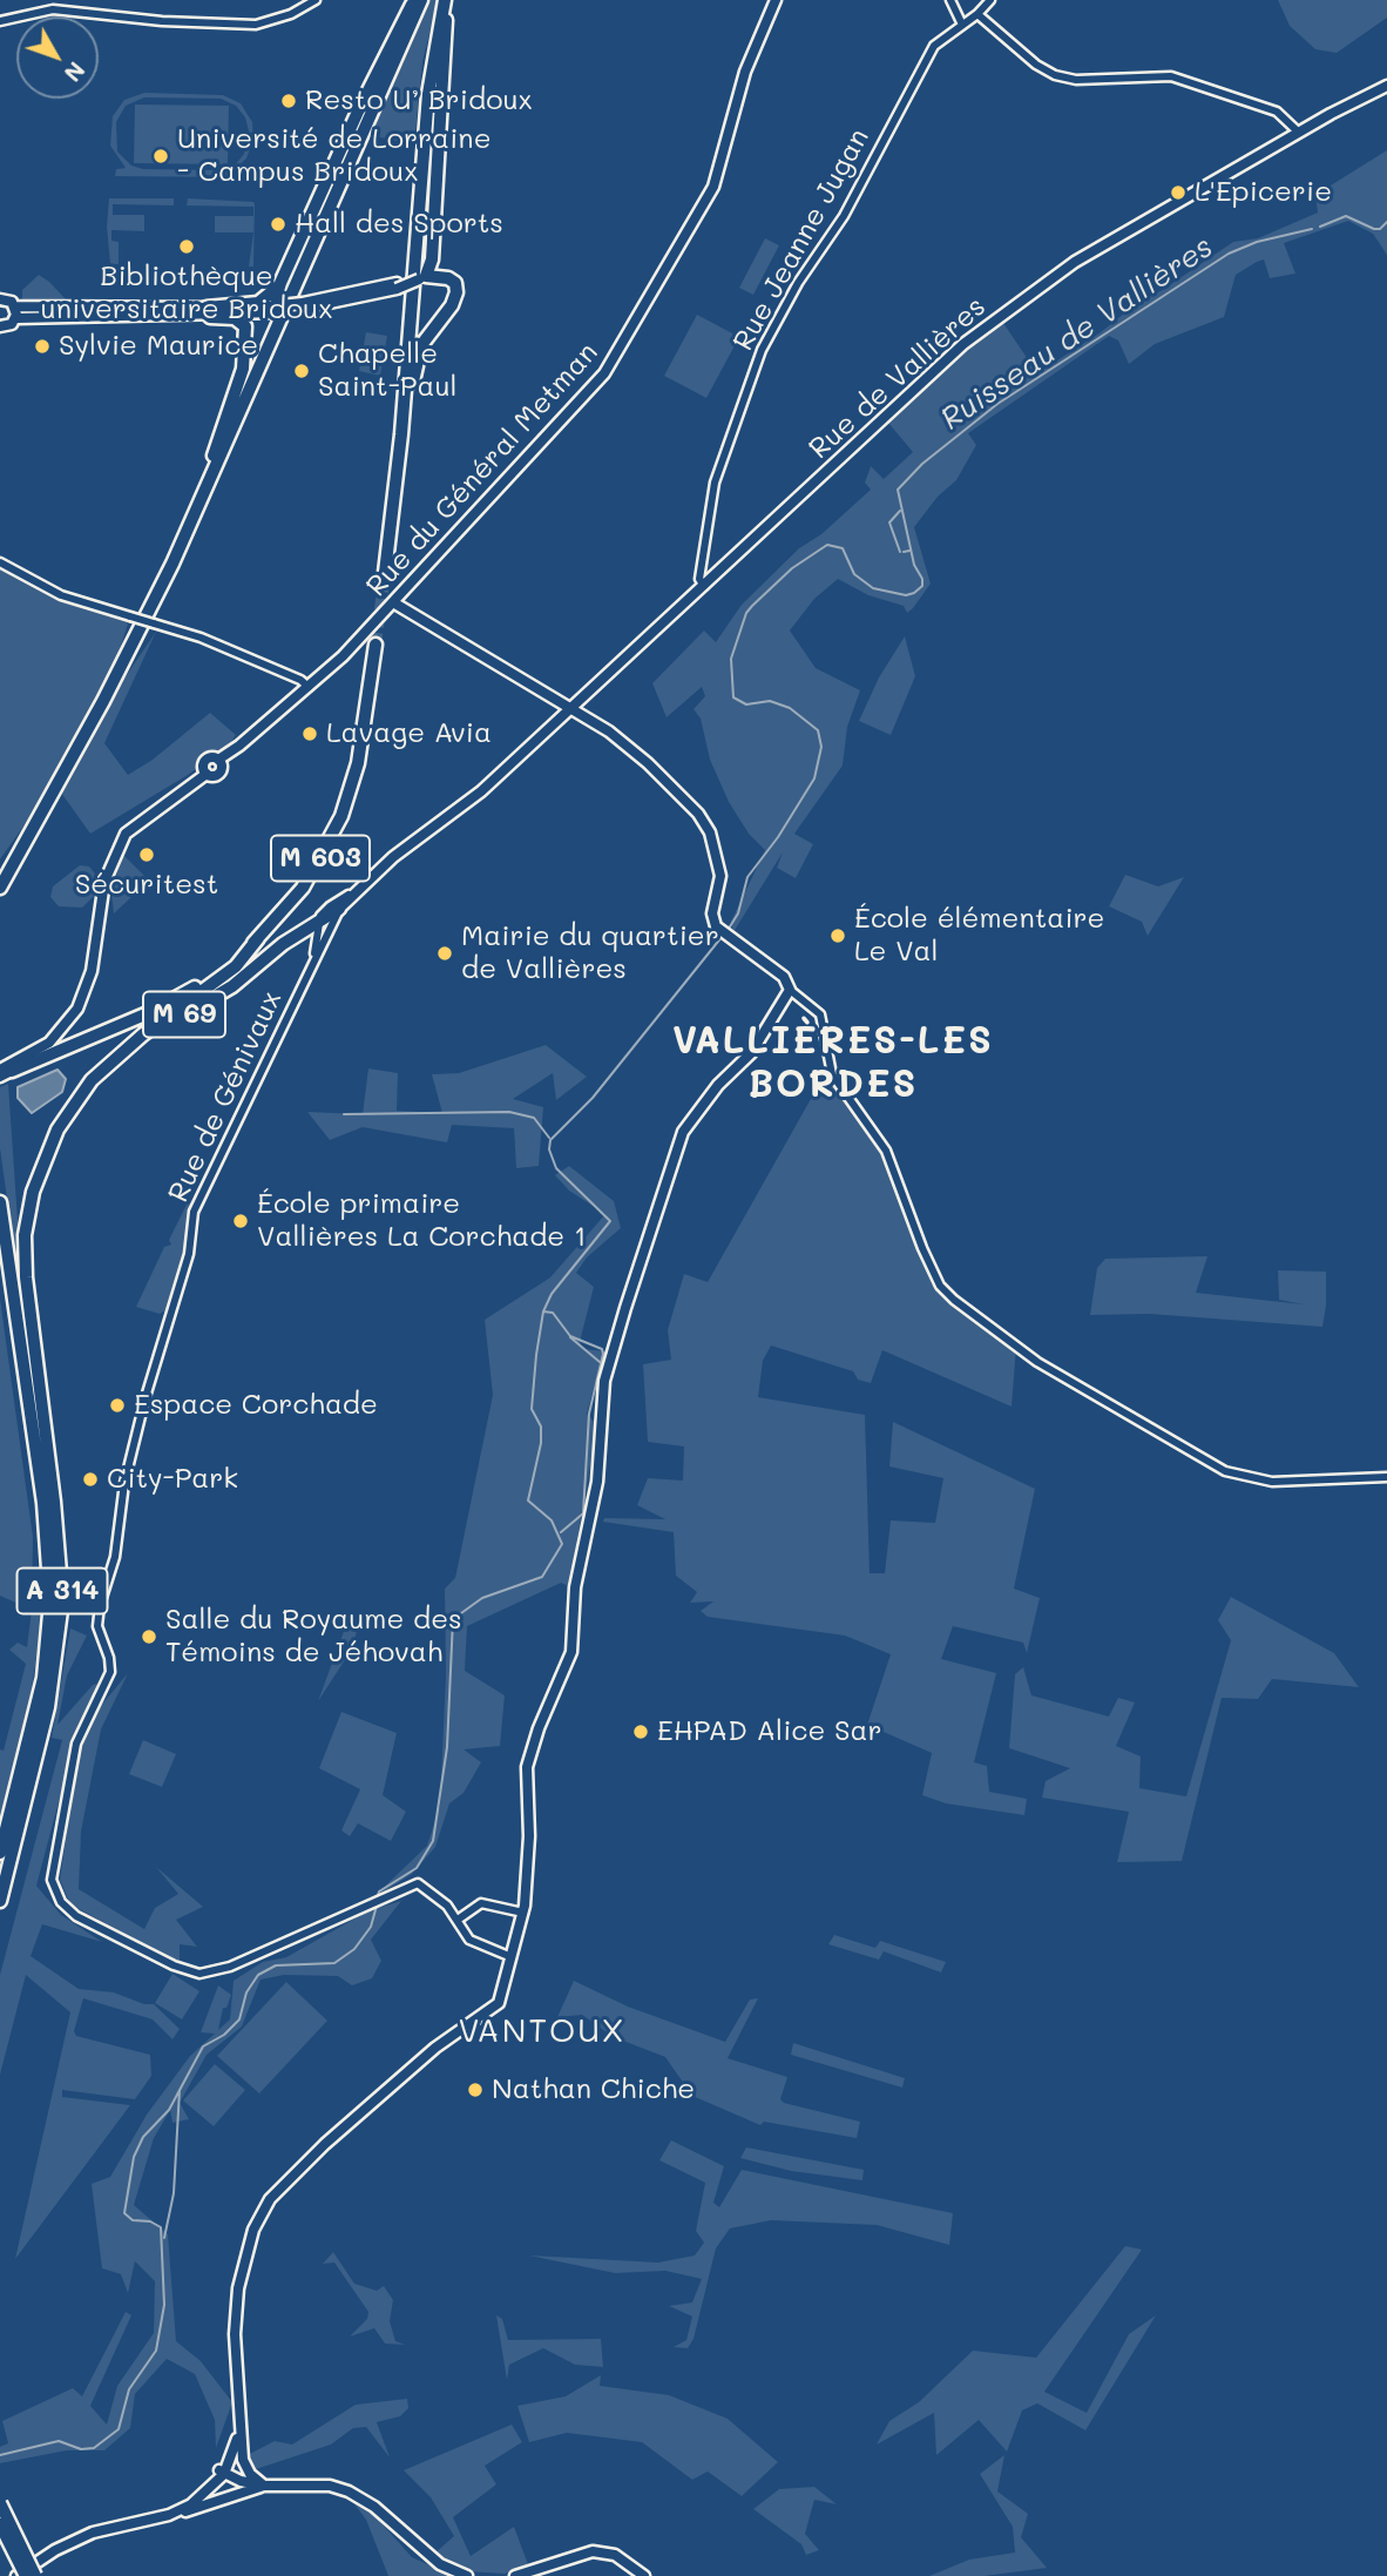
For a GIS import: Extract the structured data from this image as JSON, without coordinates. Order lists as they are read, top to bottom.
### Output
{
  "streets": {
    "highway": ["M 603", "M 69", "A 314"],
    "main road": ["Rue de Vallières", "Rue du Général Metman", "Rue de Génivaux"],
    "street": ["Rue Jeanne Jugan"]
  },
  "crossings": [
    ["Rue Jeanne Jugan", "Rue de Vallières"],
    ["Rue de Vallières", "M 69"],
    ["Rue de Vallières", "Rue de Génivaux"],
    ["Rue du Général Metman", "M 603"],
    ["M 603", "A 314"],
    ["M 69", "Rue de Génivaux"],
    ["M 69", "A 314"]
  ],
  "districts": ["VALLIÈRES-LES BORDES", "VANTOUX"],
  "water": ["Ruisseau de Vallières"],
  "places": [
    "Resto U’ Bridoux",
    "Université de Lorraine - Campus Bridoux",
    "L'Epicerie",
    "Hall des Sports",
    "Bibliothèque universitaire Bridoux",
    "Sylvie Maurice",
    "Chapelle Saint-Paul",
    "Lavage Avia",
    "Sécuritest",
    "École élémentaire Le Val",
    "Mairie du quartier de Vallières",
    "École primaire Vallières La Corchade 1",
    "Espace Corchade",
    "City-Park",
    "Salle du Royaume des Témoins de Jéhovah",
    "EHPAD Alice Sar",
    "Nathan Chiche"
  ],
  "north": "bottom right"
}
